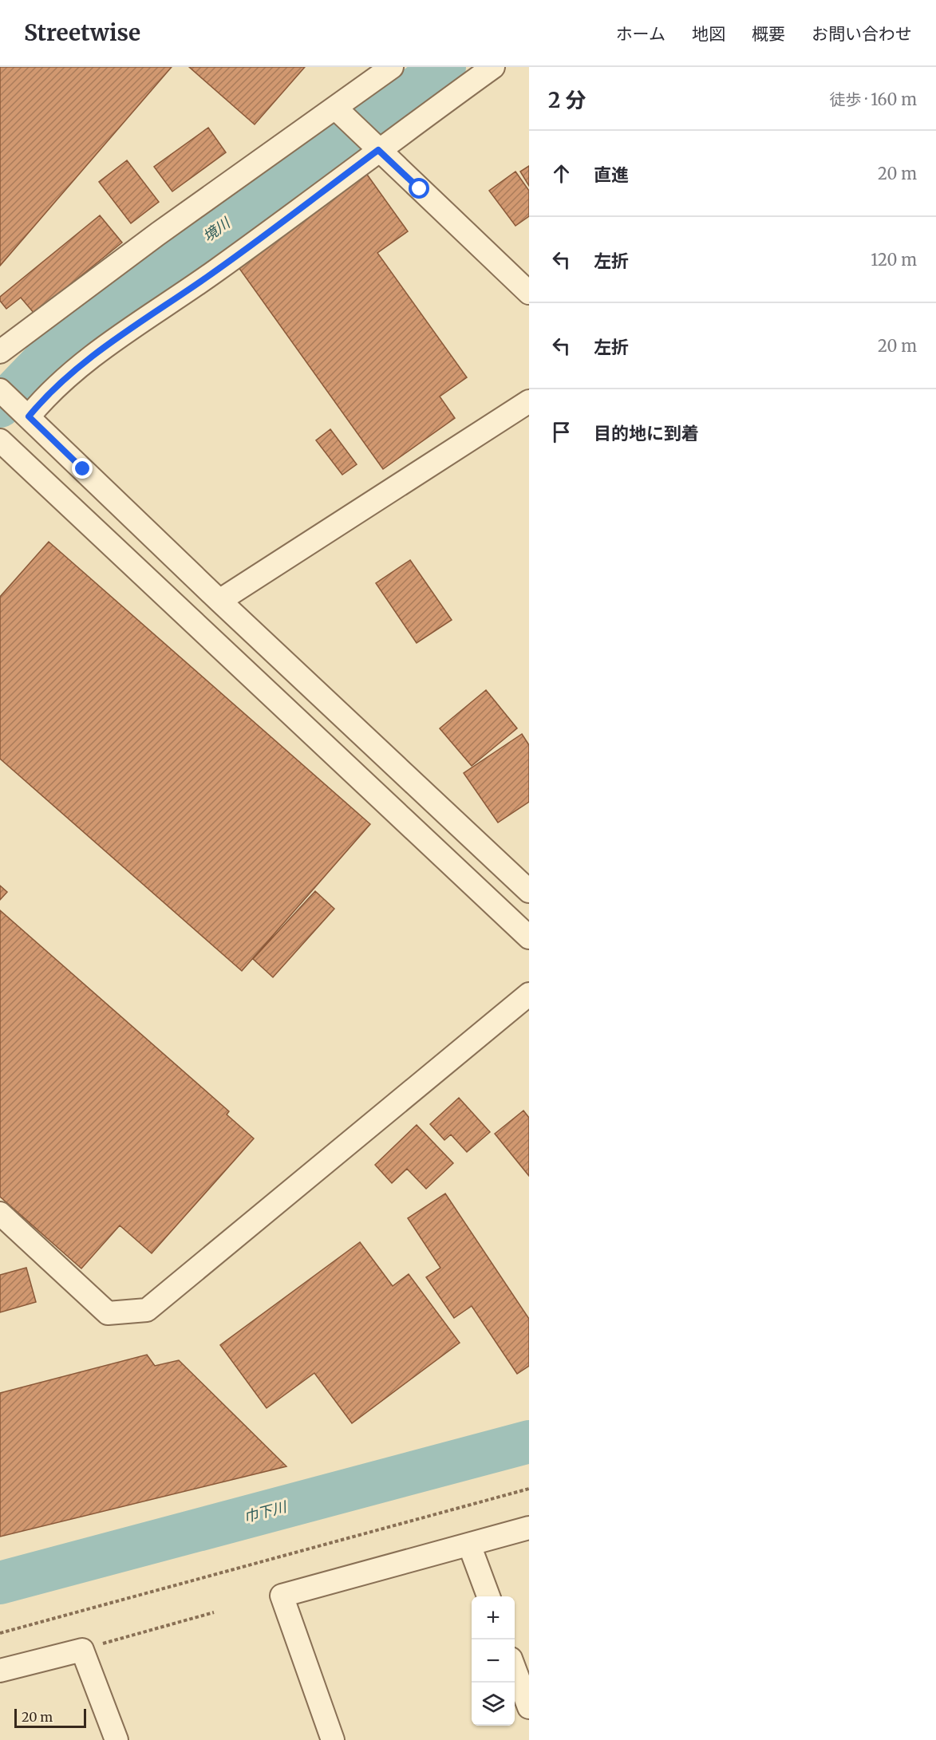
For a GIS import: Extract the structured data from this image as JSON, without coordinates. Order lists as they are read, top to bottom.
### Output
{
  "water": ["境川", "巾下川"],
  "scale_bar": "20 m",
  "page": {
    "header": "Streetwise",
    "nav": [
      "ホーム",
      "地図",
      "概要",
      "お問い合わせ"
    ],
    "heading": ["2 分", "徒歩 · 160 m"],
    "list": [
      ["直進", "20 m"],
      ["左折", "120 m"],
      ["左折", "20 m"],
      "目的地に到着"
    ],
    "map_buttons": ["+", "−"],
    "scale": "20 m"
  }
}
